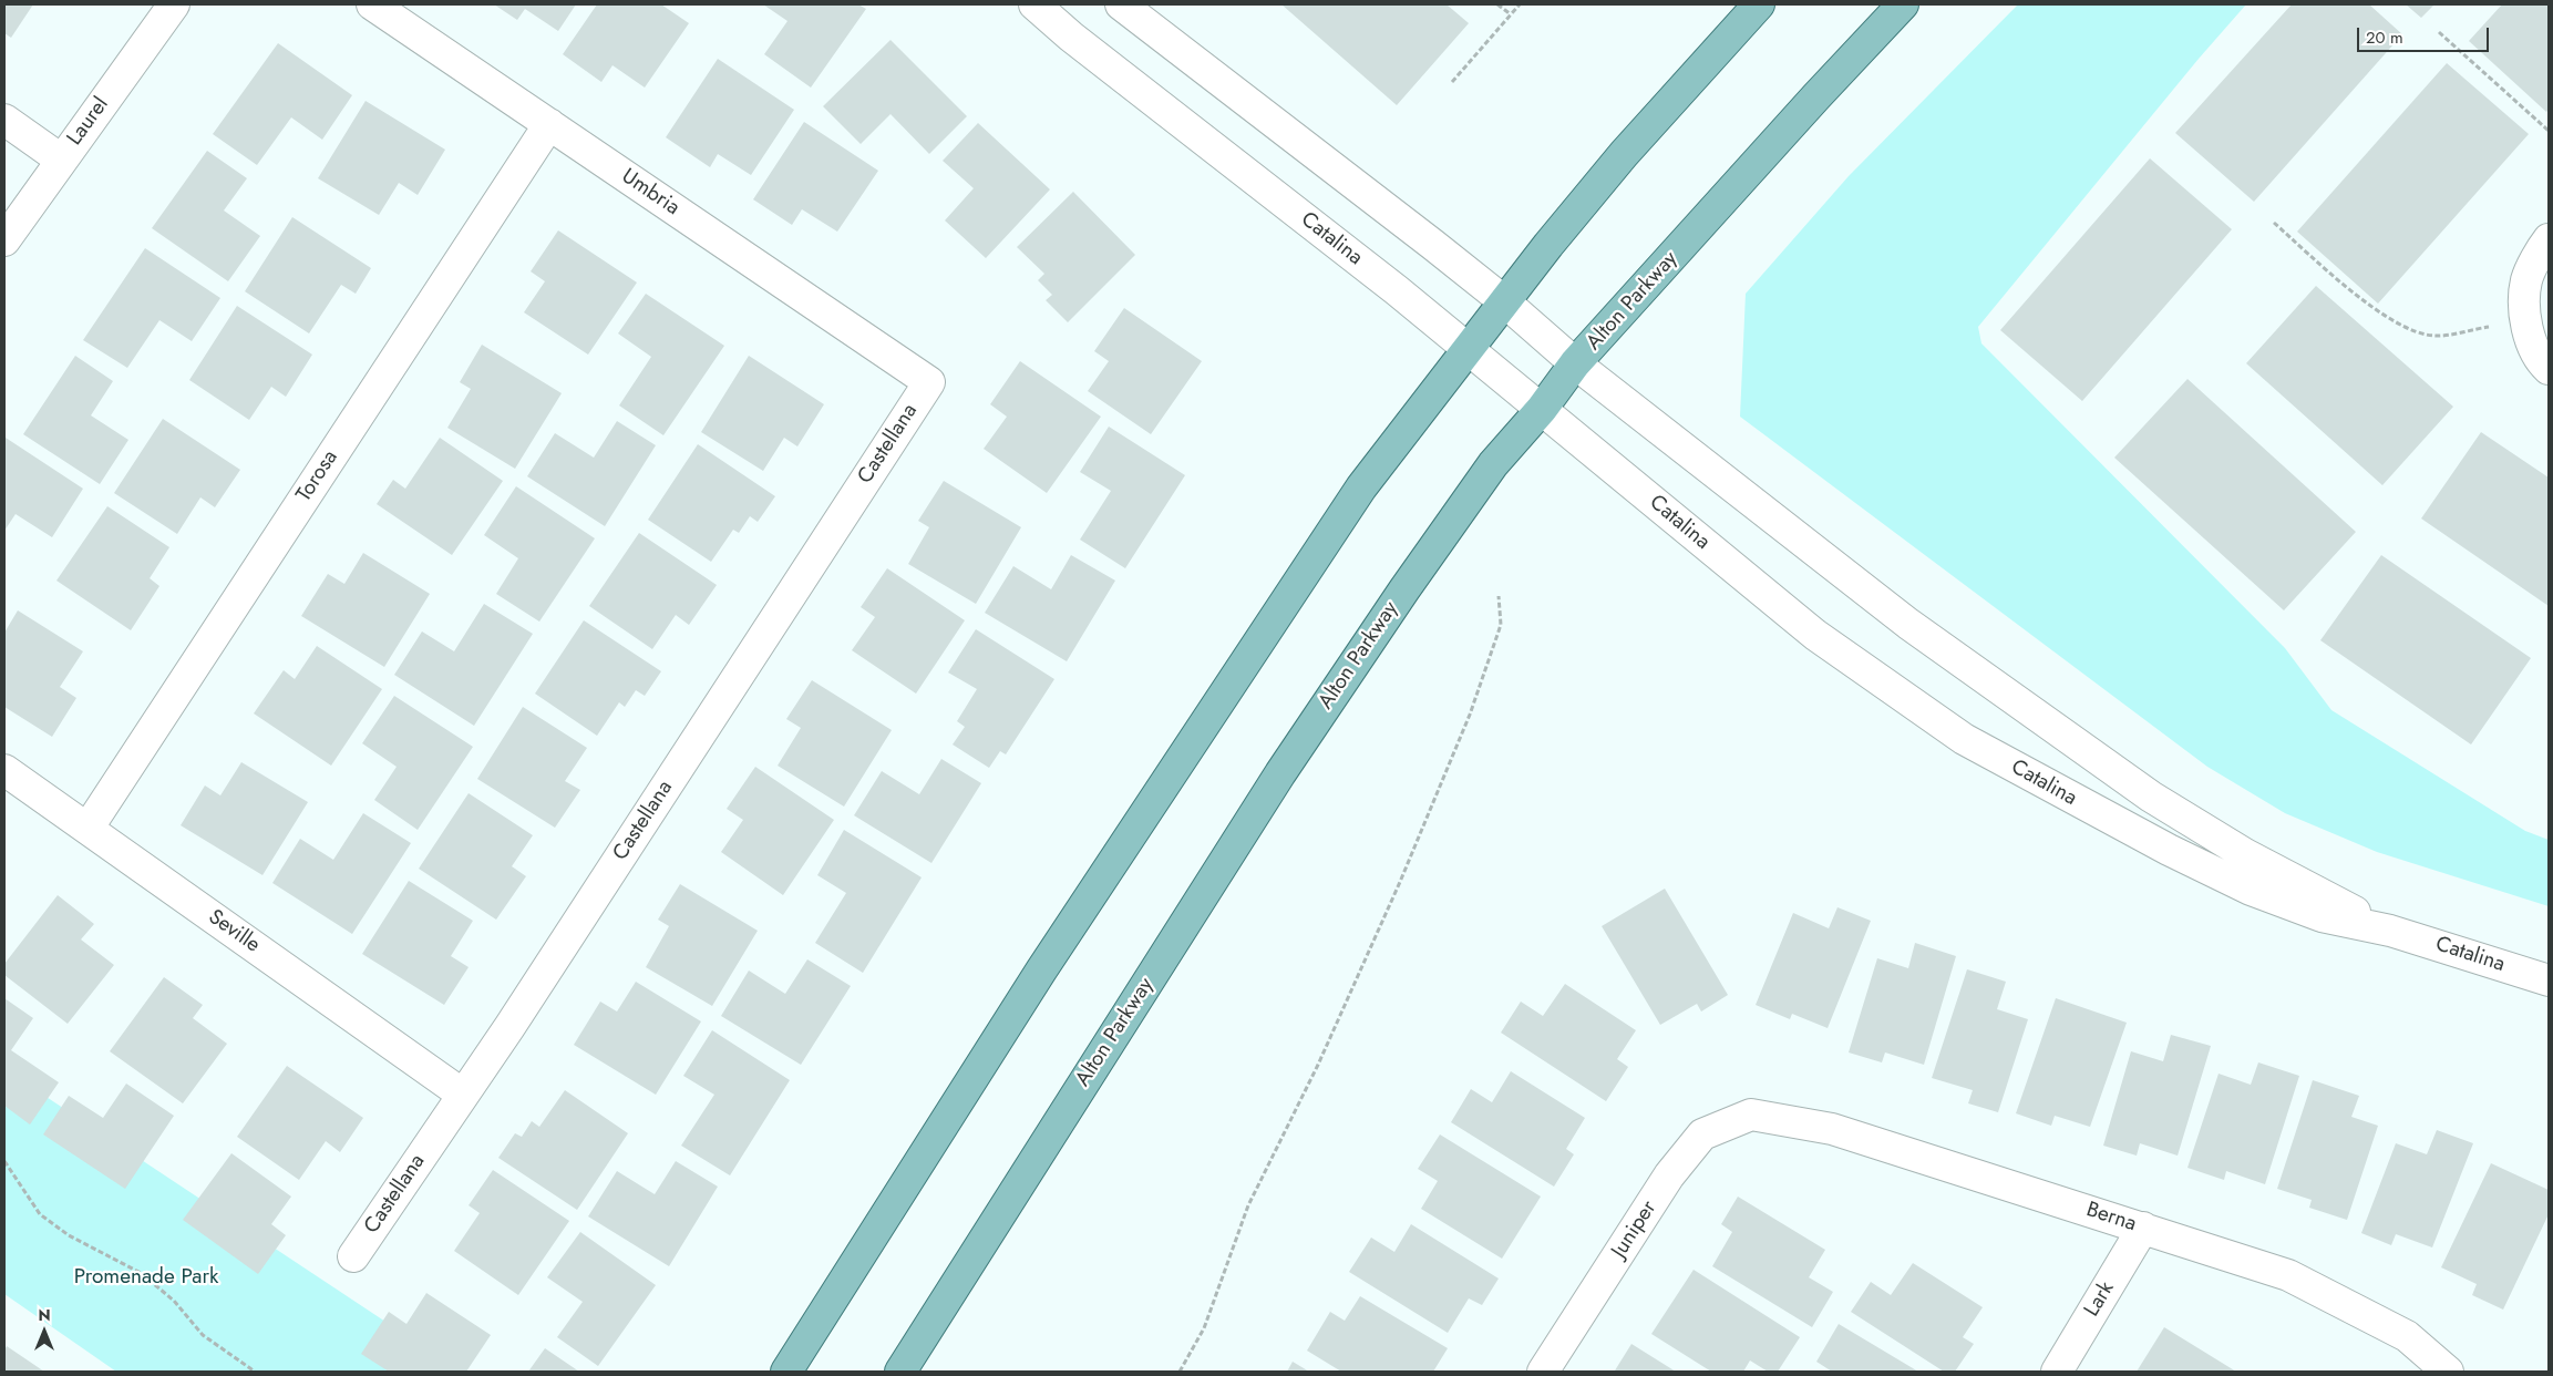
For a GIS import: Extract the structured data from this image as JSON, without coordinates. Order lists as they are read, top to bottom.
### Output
{
  "streets": {
    "main road": ["Alton Parkway"],
    "street": [
      "Laurel",
      "Umbria",
      "Catalina",
      "Castellana",
      "Torosa",
      "Seville",
      "Berna",
      "Juniper",
      "Lark"
    ]
  },
  "crossings": [
    ["Umbria", "Castellana"],
    ["Umbria", "Torosa"],
    ["Catalina", "Alton Parkway"],
    ["Castellana", "Seville"],
    ["Torosa", "Seville"],
    ["Berna", "Juniper"],
    ["Berna", "Lark"]
  ],
  "parks": ["Promenade Park"],
  "scale_bar": "20 m",
  "north": "top"
}
